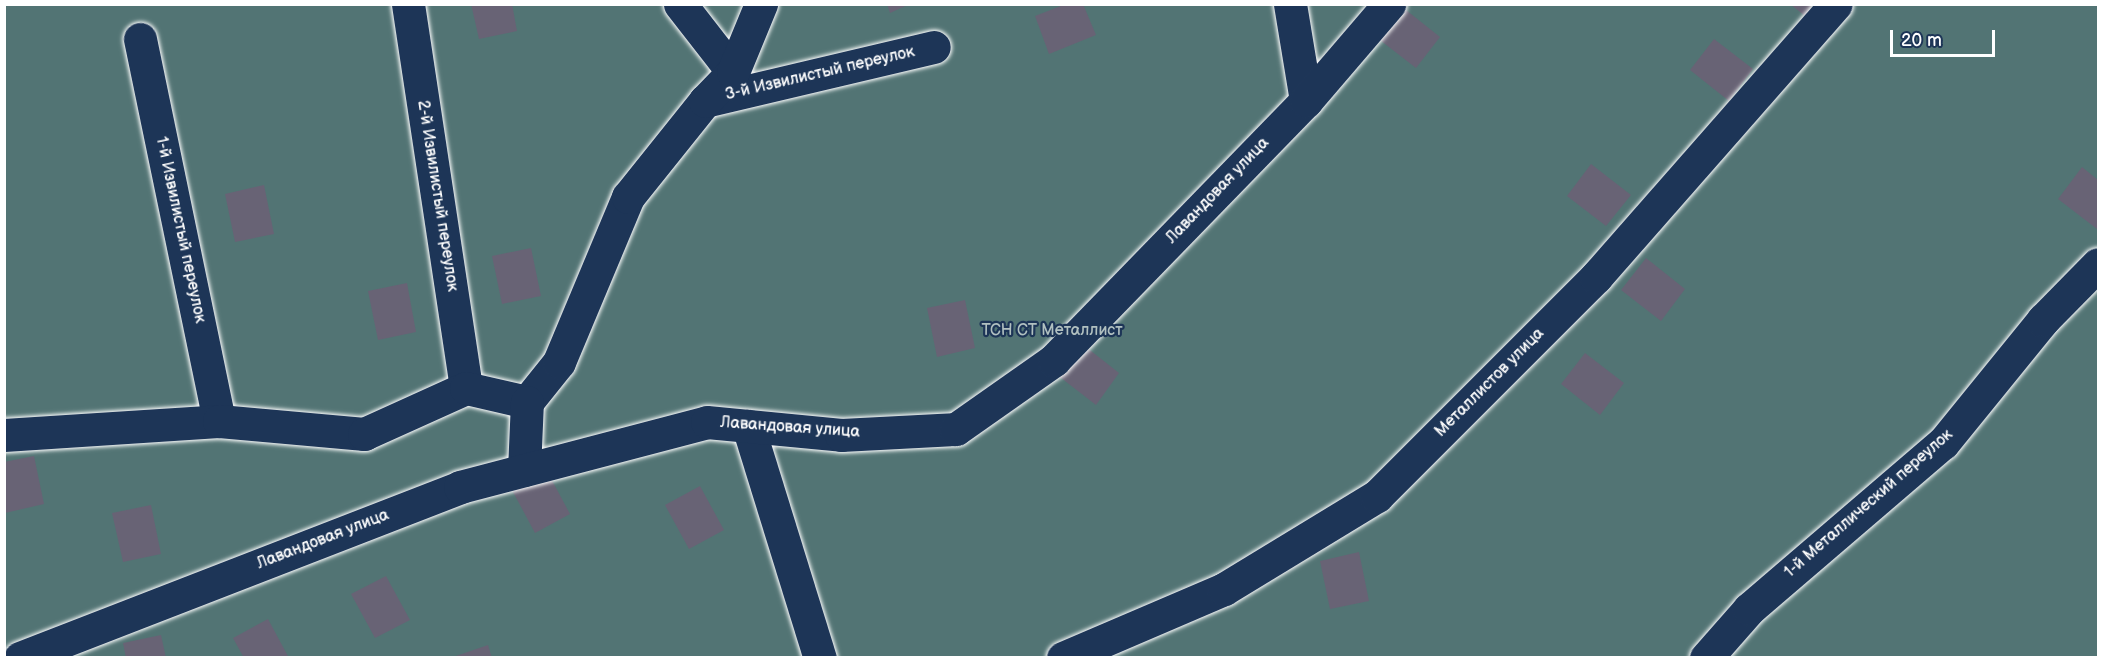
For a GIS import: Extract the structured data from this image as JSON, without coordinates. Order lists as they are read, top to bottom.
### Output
{
  "streets": {
    "street": [
      "3-й Извилистый переулок",
      "Лавандовая улица",
      "2-й Извилистый переулок",
      "1-й Извилистый переулок",
      "Металлистов улица",
      "1-й Металлический переулок"
    ]
  },
  "parks": ["ТСН СТ Металлист"],
  "scale_bar": "20 m"
}
